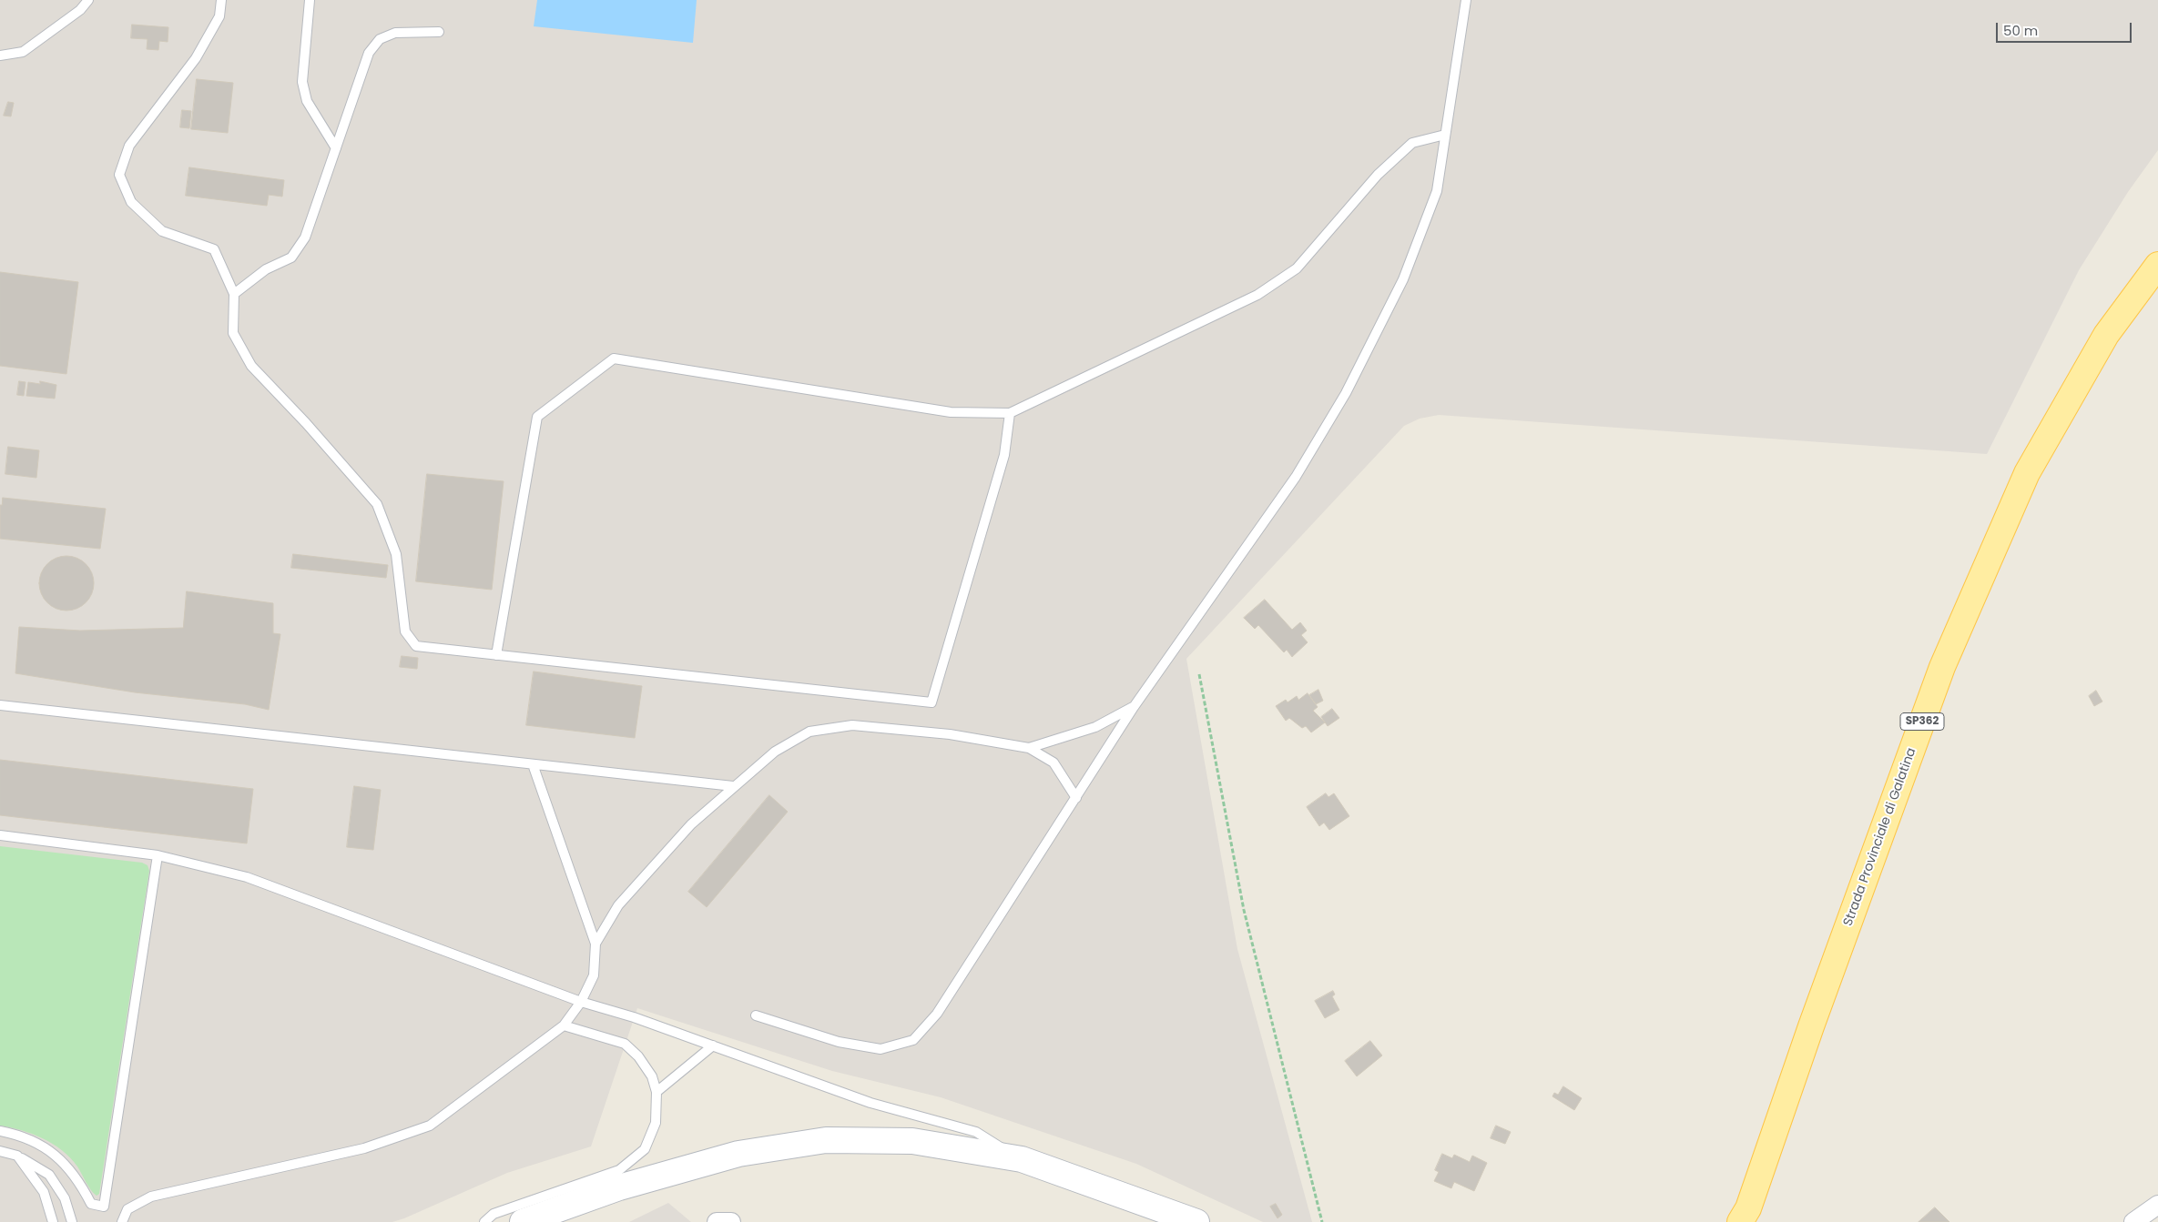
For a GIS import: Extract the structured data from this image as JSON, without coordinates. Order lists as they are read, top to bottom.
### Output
{
  "streets": {
    "main road": ["SP362", "Strada Provinciale di Galatina"]
  },
  "scale_bar": "50 m"
}
